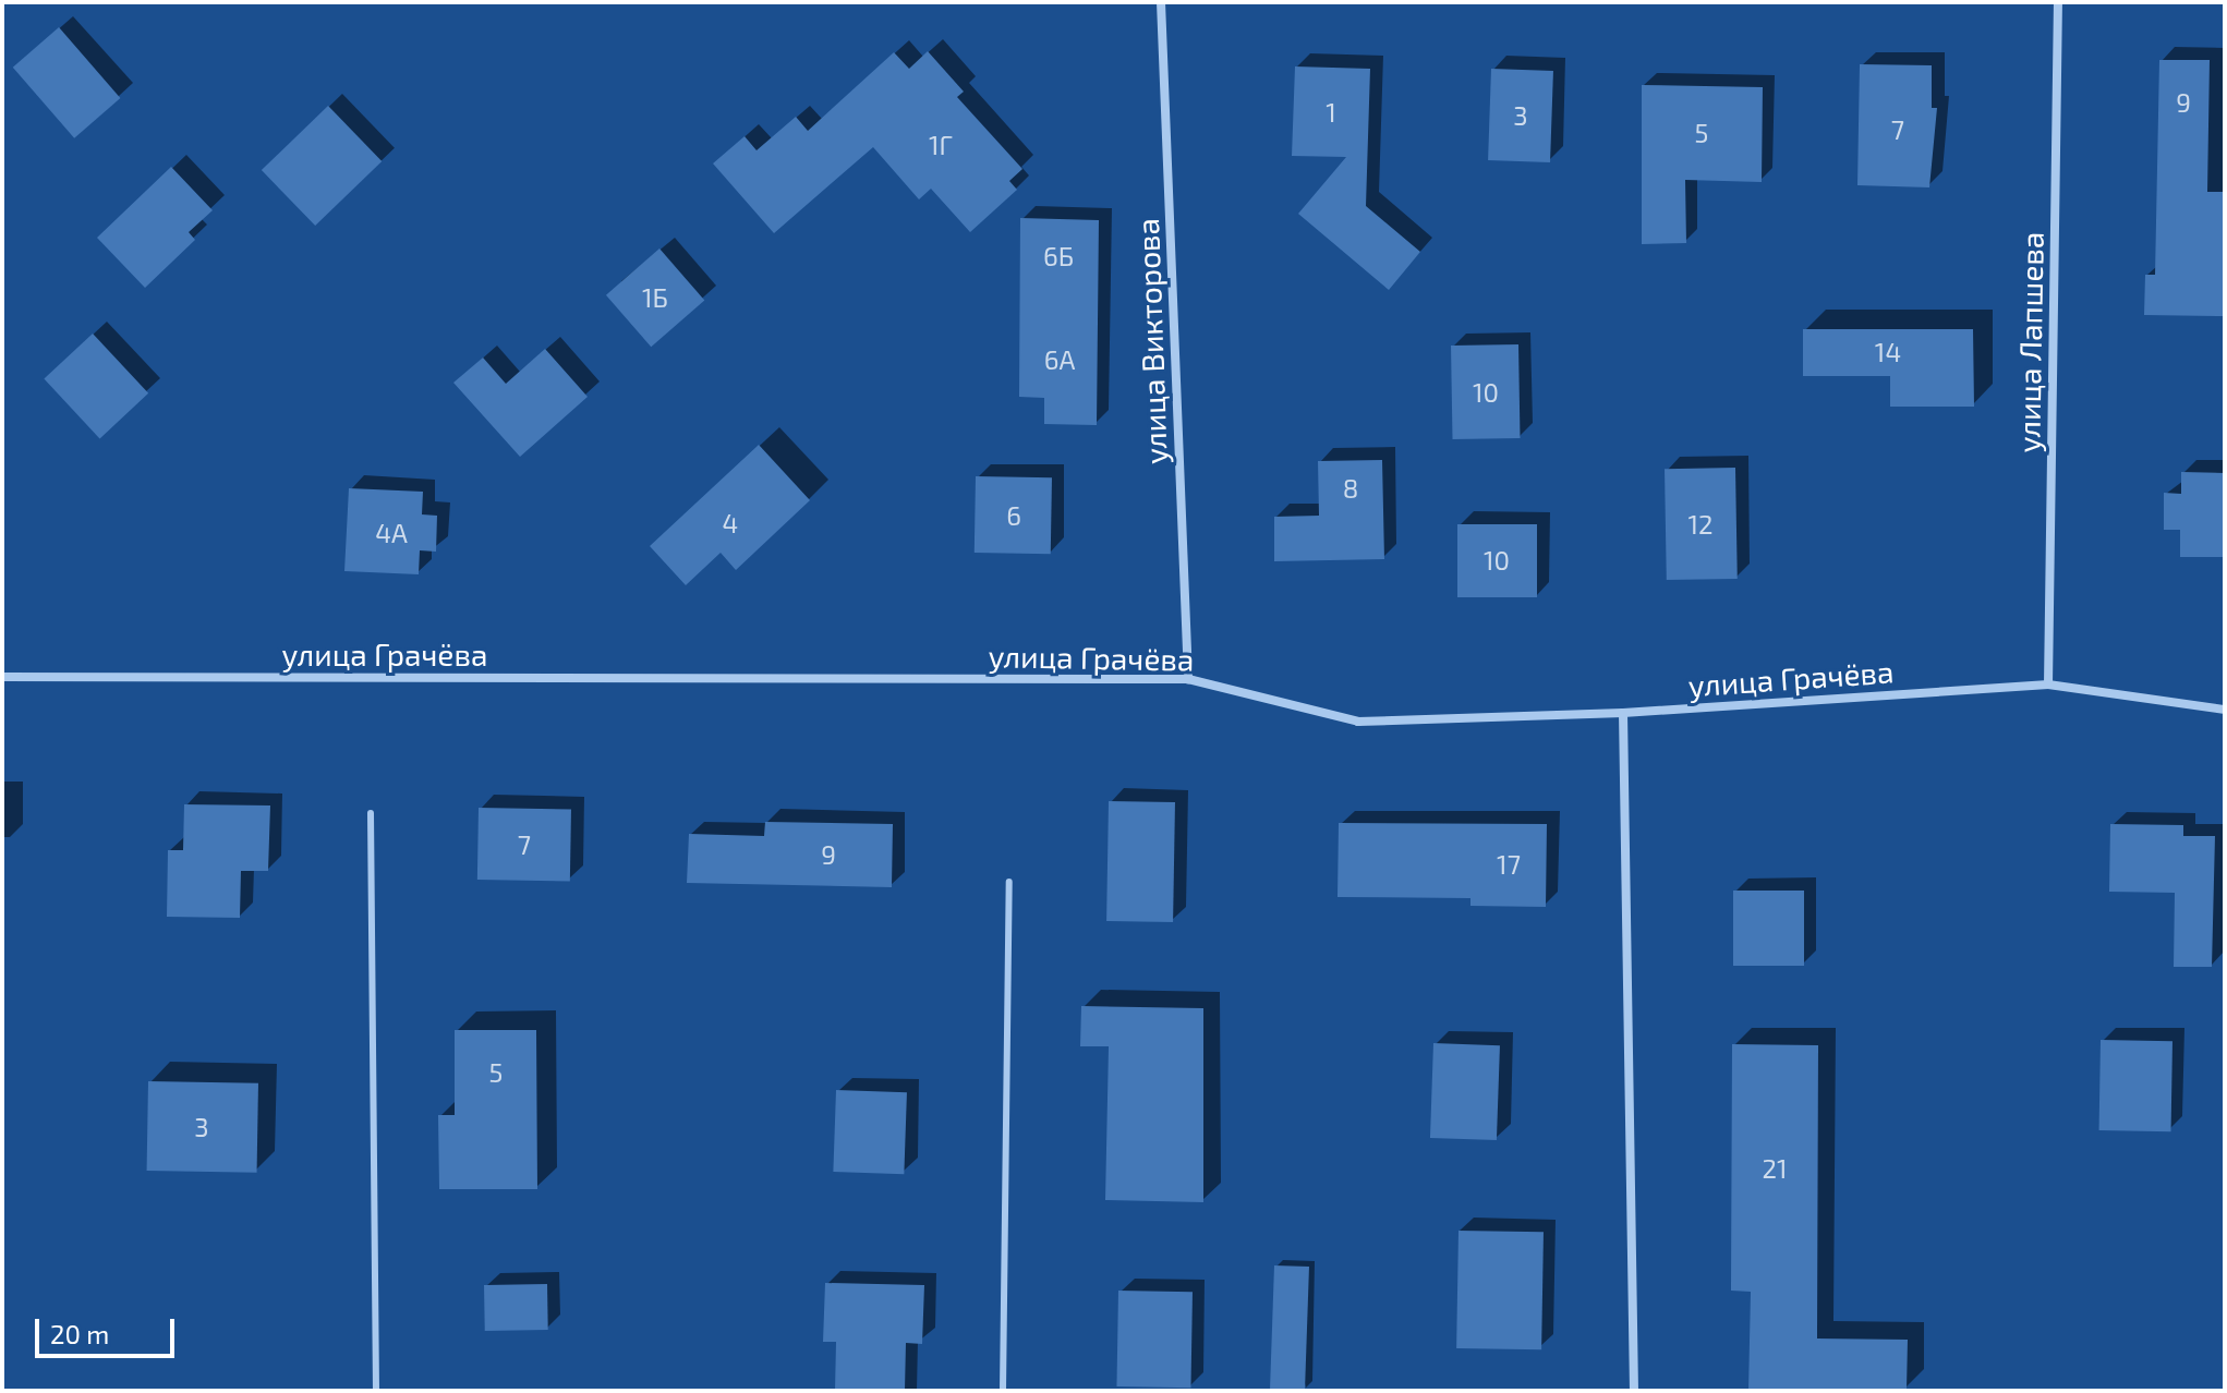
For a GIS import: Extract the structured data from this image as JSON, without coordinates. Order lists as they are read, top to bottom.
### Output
{
  "streets": {
    "street": ["улица Викторова", "улица Лапшева", "улица Грачёва"]
  },
  "crossings": [
    ["улица Викторова", "улица Грачёва"],
    ["улица Лапшева", "улица Грачёва"]
  ],
  "house_numbers": [
    "9",
    "1",
    "3",
    "7",
    "5",
    "1Г",
    "6Б",
    "1Б",
    "14",
    "6А",
    "10",
    "8",
    "6",
    "4",
    "12",
    "4А",
    "10",
    "7",
    "9",
    "17",
    "5",
    "3",
    "21"
  ],
  "scale_bar": "20 m"
}
